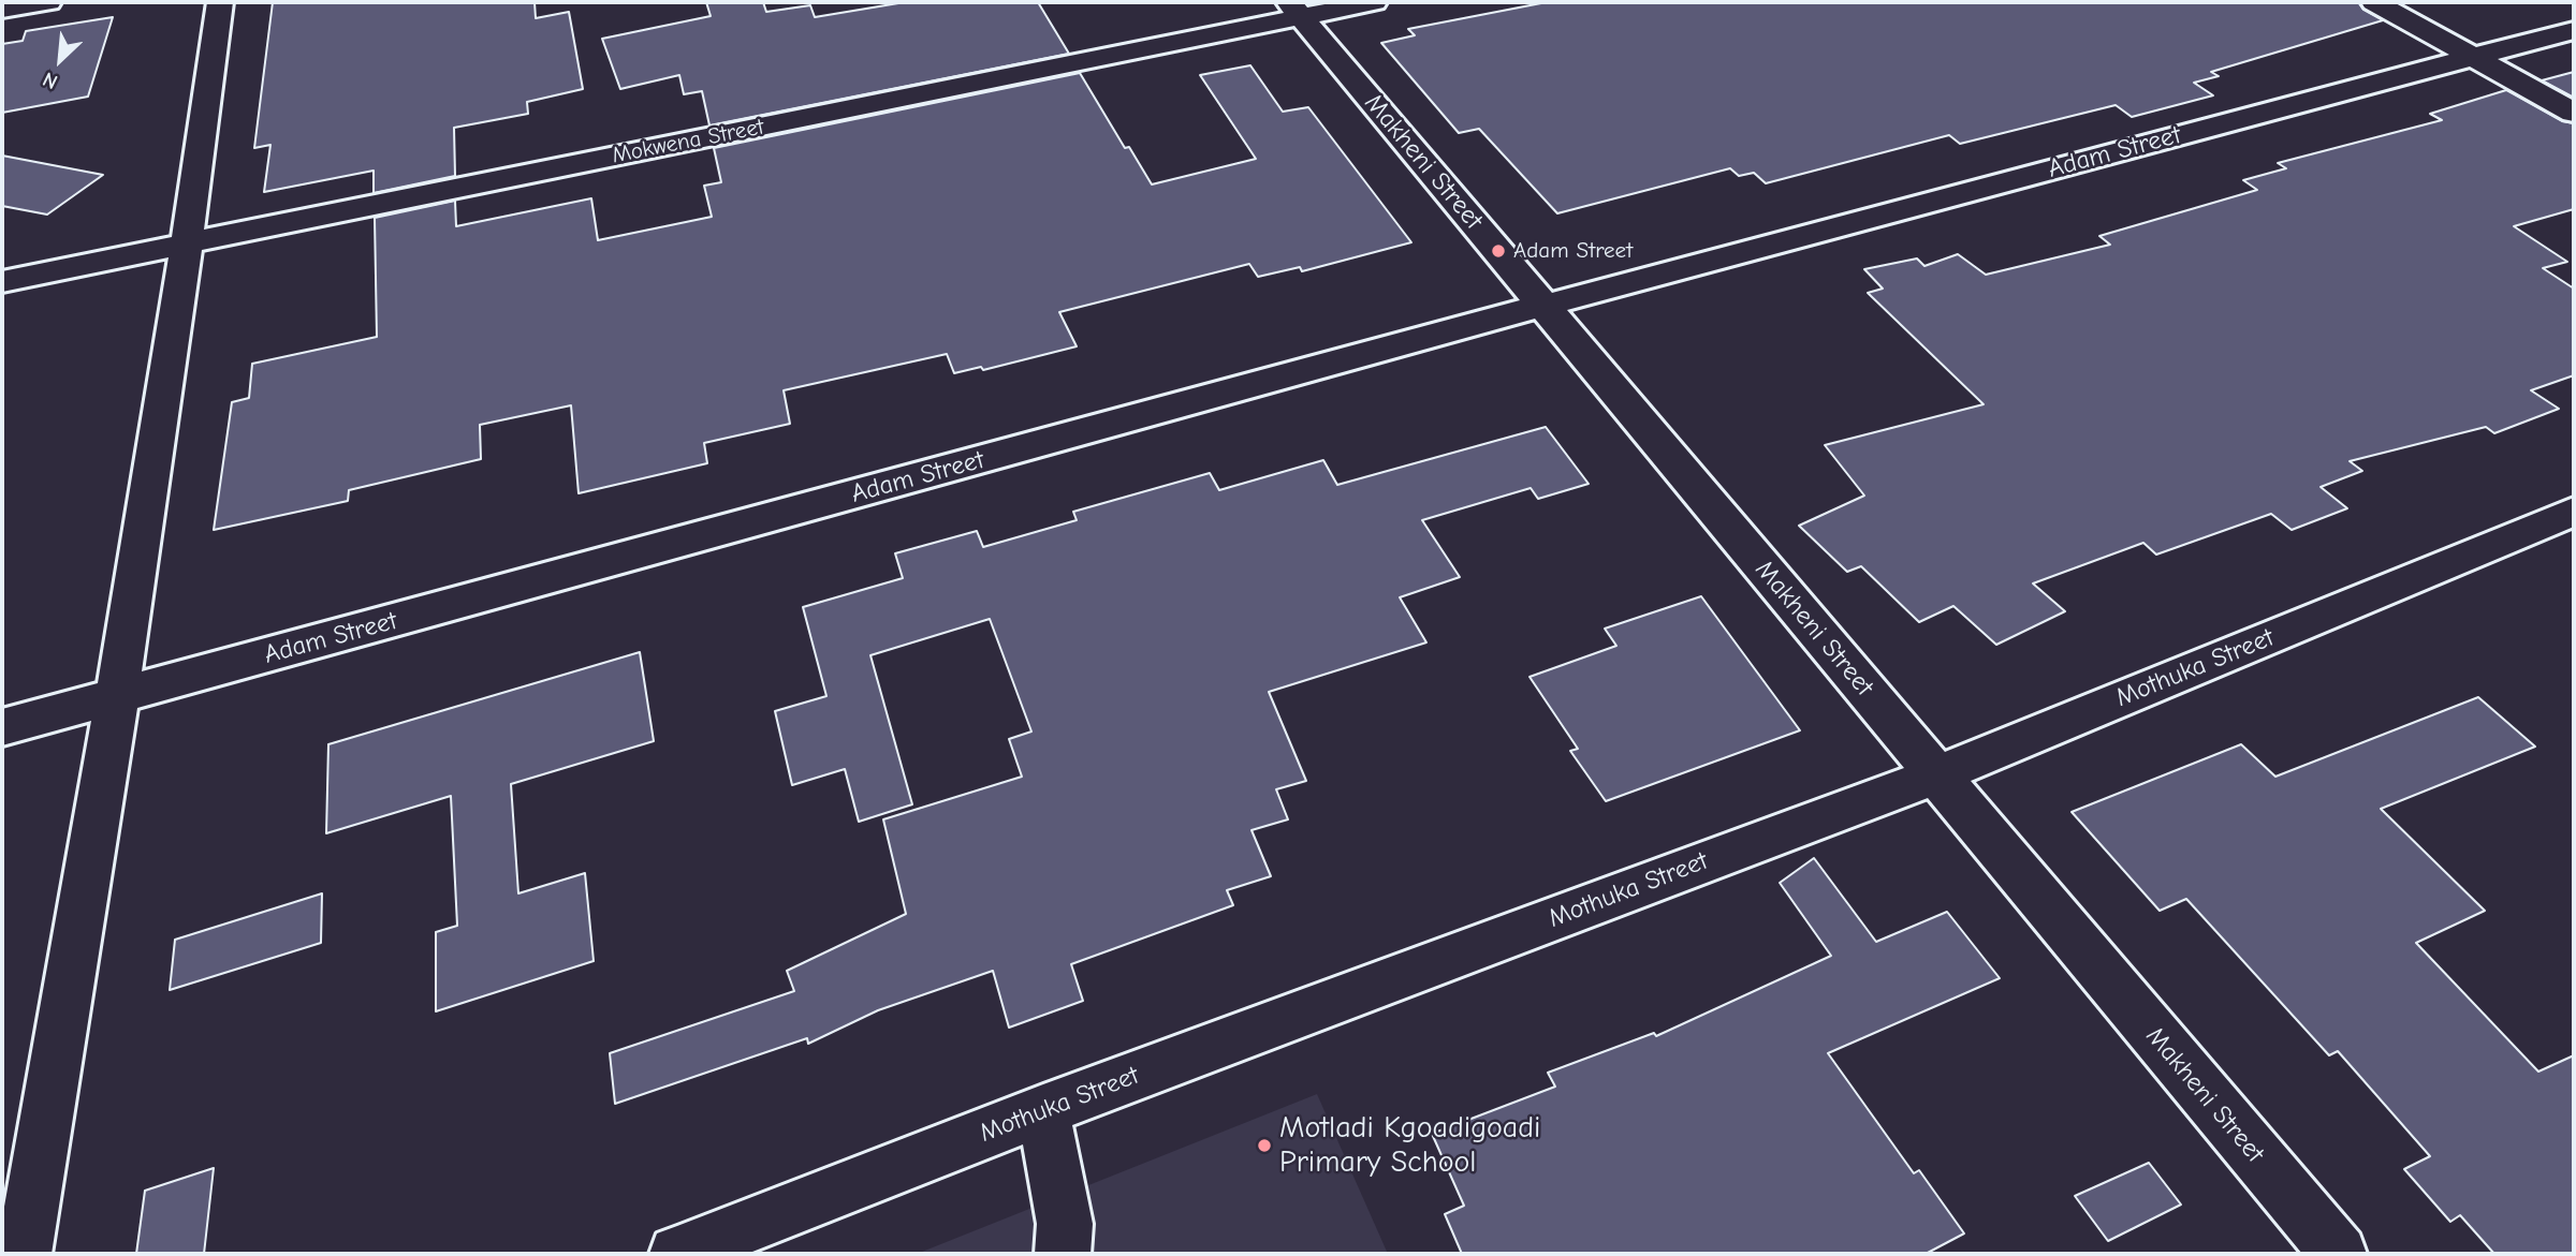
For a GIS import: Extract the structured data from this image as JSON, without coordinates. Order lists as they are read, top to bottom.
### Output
{
  "streets": {
    "street": [
      "Mokwena Street",
      "Adam Street",
      "Makheni Street",
      "Mothuka Street"
    ]
  },
  "crossings": [
    ["Mokwena Street", "Makheni Street"],
    ["Adam Street", "Makheni Street"],
    ["Makheni Street", "Mothuka Street"]
  ],
  "places": ["Adam Street", "Motladi Kgoadigoadi Primary School"],
  "north": "bottom left"
}
